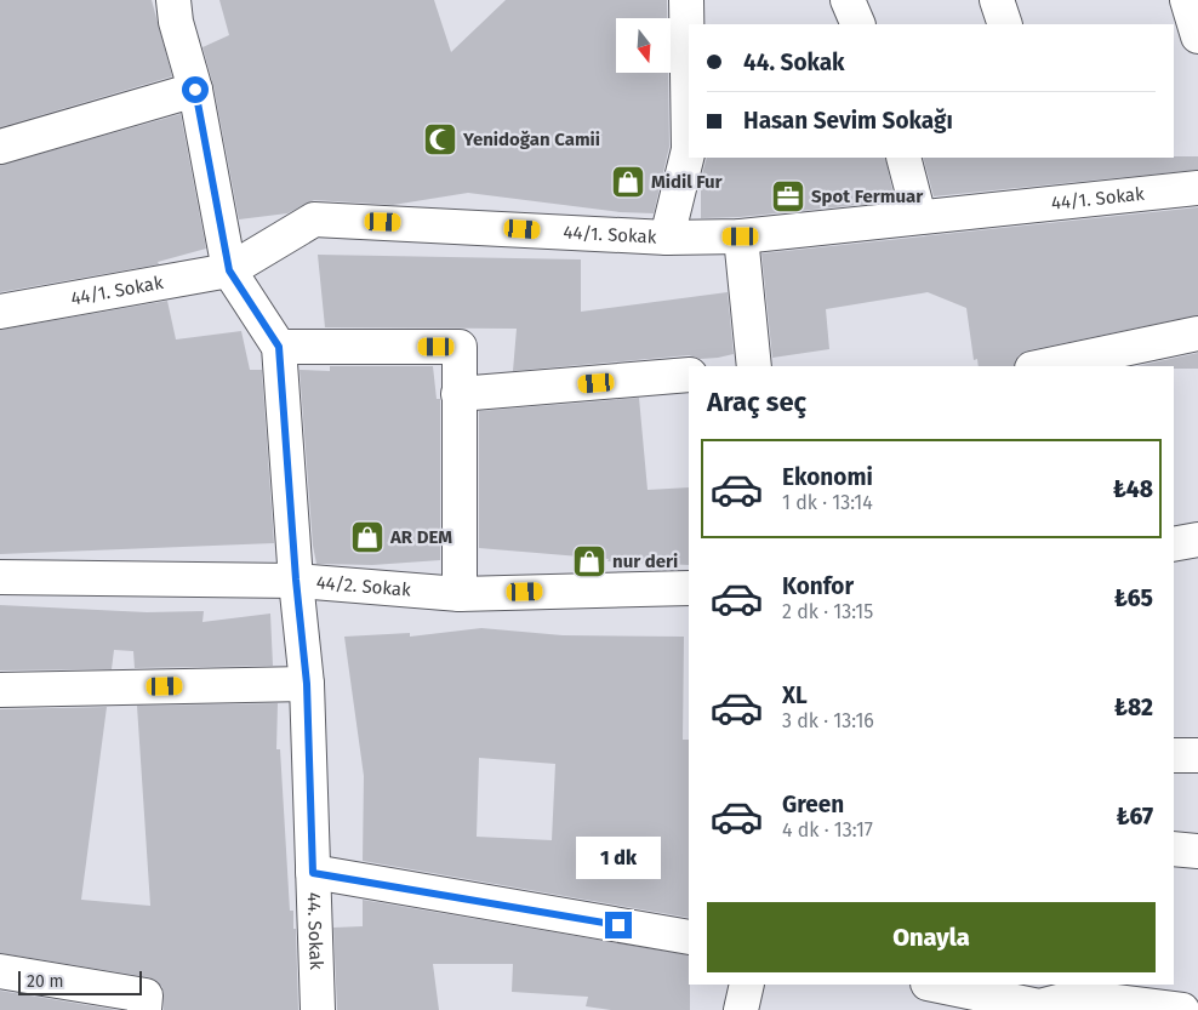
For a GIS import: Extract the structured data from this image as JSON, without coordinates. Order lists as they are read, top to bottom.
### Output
{
  "streets": {
    "street": ["44/1. Sokak", "44/2. Sokak", "44. Sokak"]
  },
  "crossings": [
    ["44/1. Sokak", "44. Sokak"],
    ["44/2. Sokak", "44. Sokak"]
  ],
  "places": {
    "mosque": ["Yenidoğan Camii"],
    "shop": ["Midil Fur", "AR DEM", "nur deri"],
    "office": ["Spot Fermuar"]
  },
  "scale_bar": "20 m",
  "north": "bottom",
  "page": {
    "banner": ["44. Sokak", "Hasan Sevim Sokağı"],
    "heading": "Araç seç",
    "list": [
      {
        "name": "Ekonomi",
        "note": "1 dk · 13:14",
        "value": "₺48"
      },
      {
        "name": "Konfor",
        "note": "2 dk · 13:15",
        "value": "₺65"
      },
      {
        "name": "XL",
        "note": "3 dk · 13:16",
        "value": "₺82"
      },
      {
        "name": "Green",
        "note": "4 dk · 13:17",
        "value": "₺67"
      }
    ],
    "bubble": "1 dk",
    "buttons": "Onayla",
    "scale": "20 m"
  }
}
